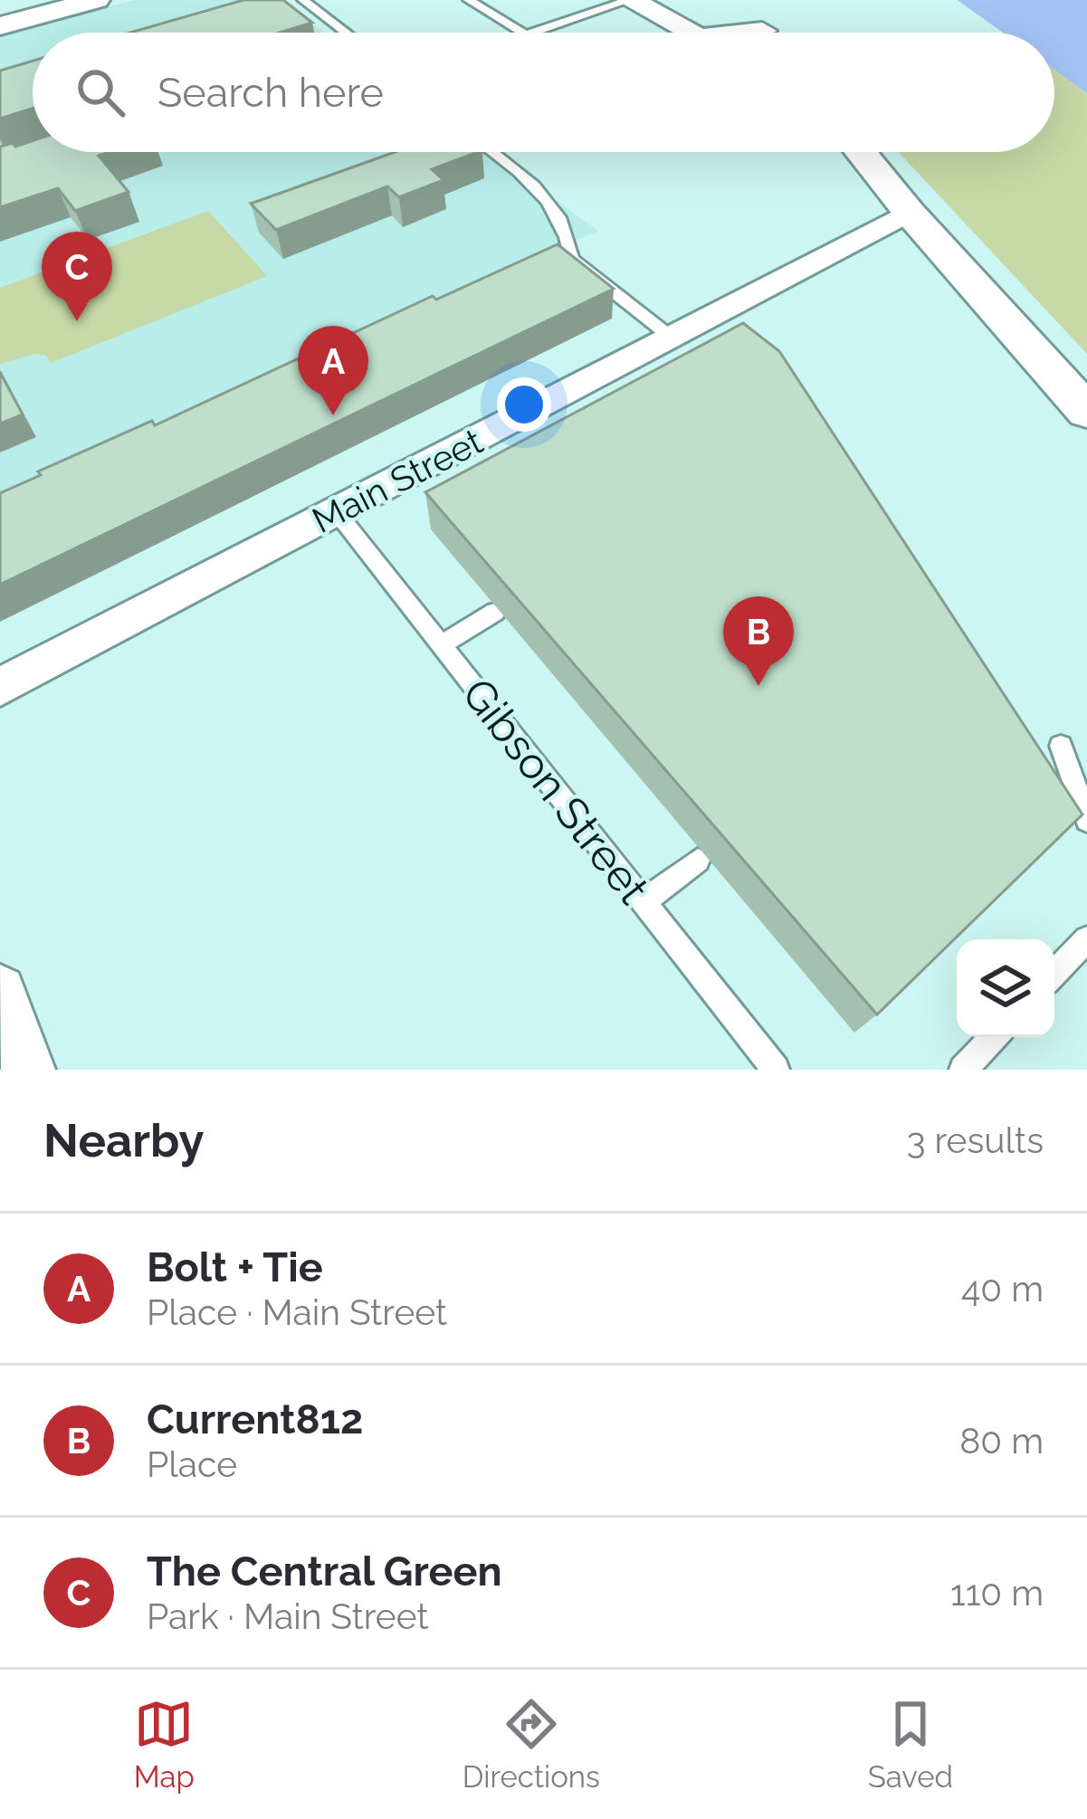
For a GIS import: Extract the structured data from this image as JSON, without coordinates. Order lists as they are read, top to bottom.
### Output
{
  "streets": {
    "street": ["Main Street"],
    "lane": ["Gibson Street"]
  },
  "crossings": [
    ["Main Street", "Gibson Street"]
  ],
  "page": {
    "search": "Search here",
    "pins": ["C", "A", "B"],
    "heading": ["Nearby", "3 results"],
    "list": [
      {
        "mark": "A",
        "name": "Bolt + Tie",
        "note": "Place · Main Street",
        "value": "40 m"
      },
      {
        "mark": "B",
        "name": "Current812",
        "note": "Place",
        "value": "80 m"
      },
      {
        "mark": "C",
        "name": "The Central Green",
        "note": "Park · Main Street",
        "value": "110 m"
      }
    ],
    "nav": ["Map", "Directions", "Saved"]
  }
}
